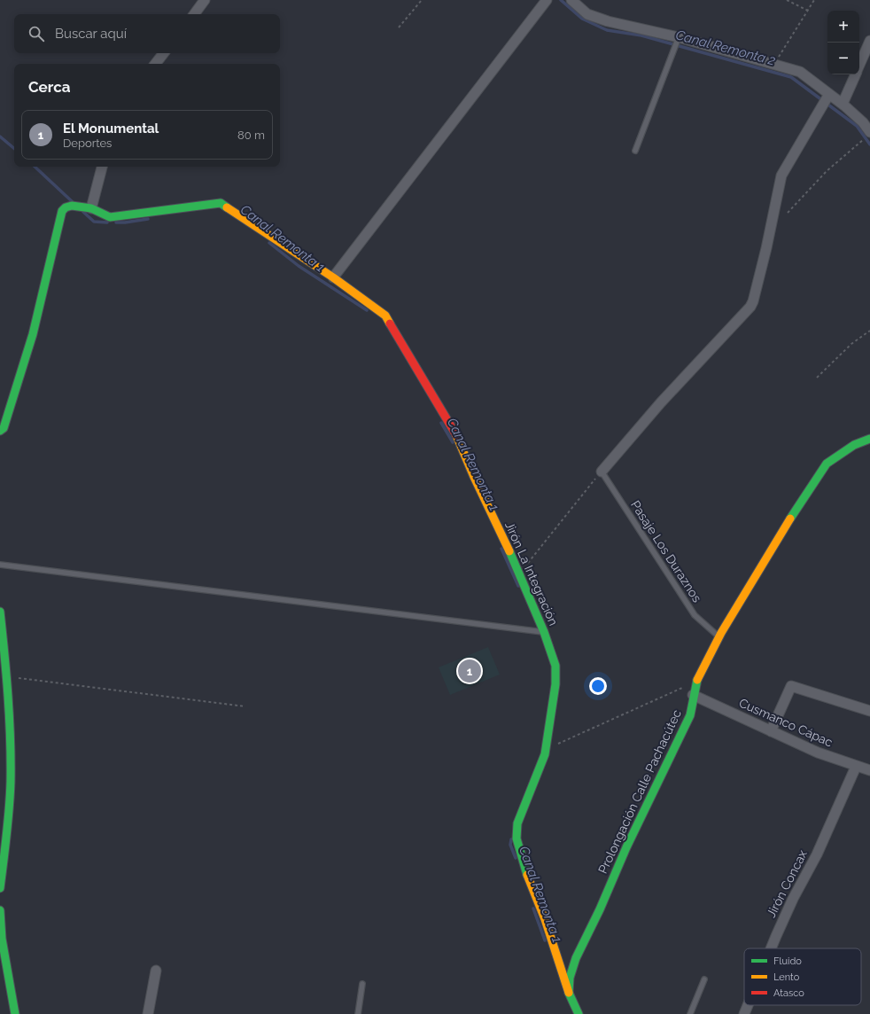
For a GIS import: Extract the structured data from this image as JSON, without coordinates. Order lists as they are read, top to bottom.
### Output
{
  "streets": {
    "street": [
      "Jirón La Integración",
      "Cusmanco Cápac",
      "Prolongación Calle Pachacútec",
      "Jirón Concax"
    ],
    "lane": ["Pasaje Los Duraznos"]
  },
  "crossings": [
    ["Pasaje Los Duraznos", "Prolongación Calle Pachacútec"],
    ["Jirón La Integración", "Prolongación Calle Pachacútec"],
    ["Cusmanco Cápac", "Prolongación Calle Pachacútec"],
    ["Cusmanco Cápac", "Jirón Concax"]
  ],
  "water": ["Canal Remonta 2", "Canal Remonta 1"],
  "legend": ["Fluido", "Lento", "Atasco"],
  "page": {
    "map_buttons": ["+", "−"],
    "search": "Buscar aquí",
    "heading": "Cerca",
    "list": [
      {
        "mark": "1",
        "name": "El Monumental",
        "note": "Deportes",
        "value": "80 m"
      }
    ],
    "pins": "1"
  }
}
